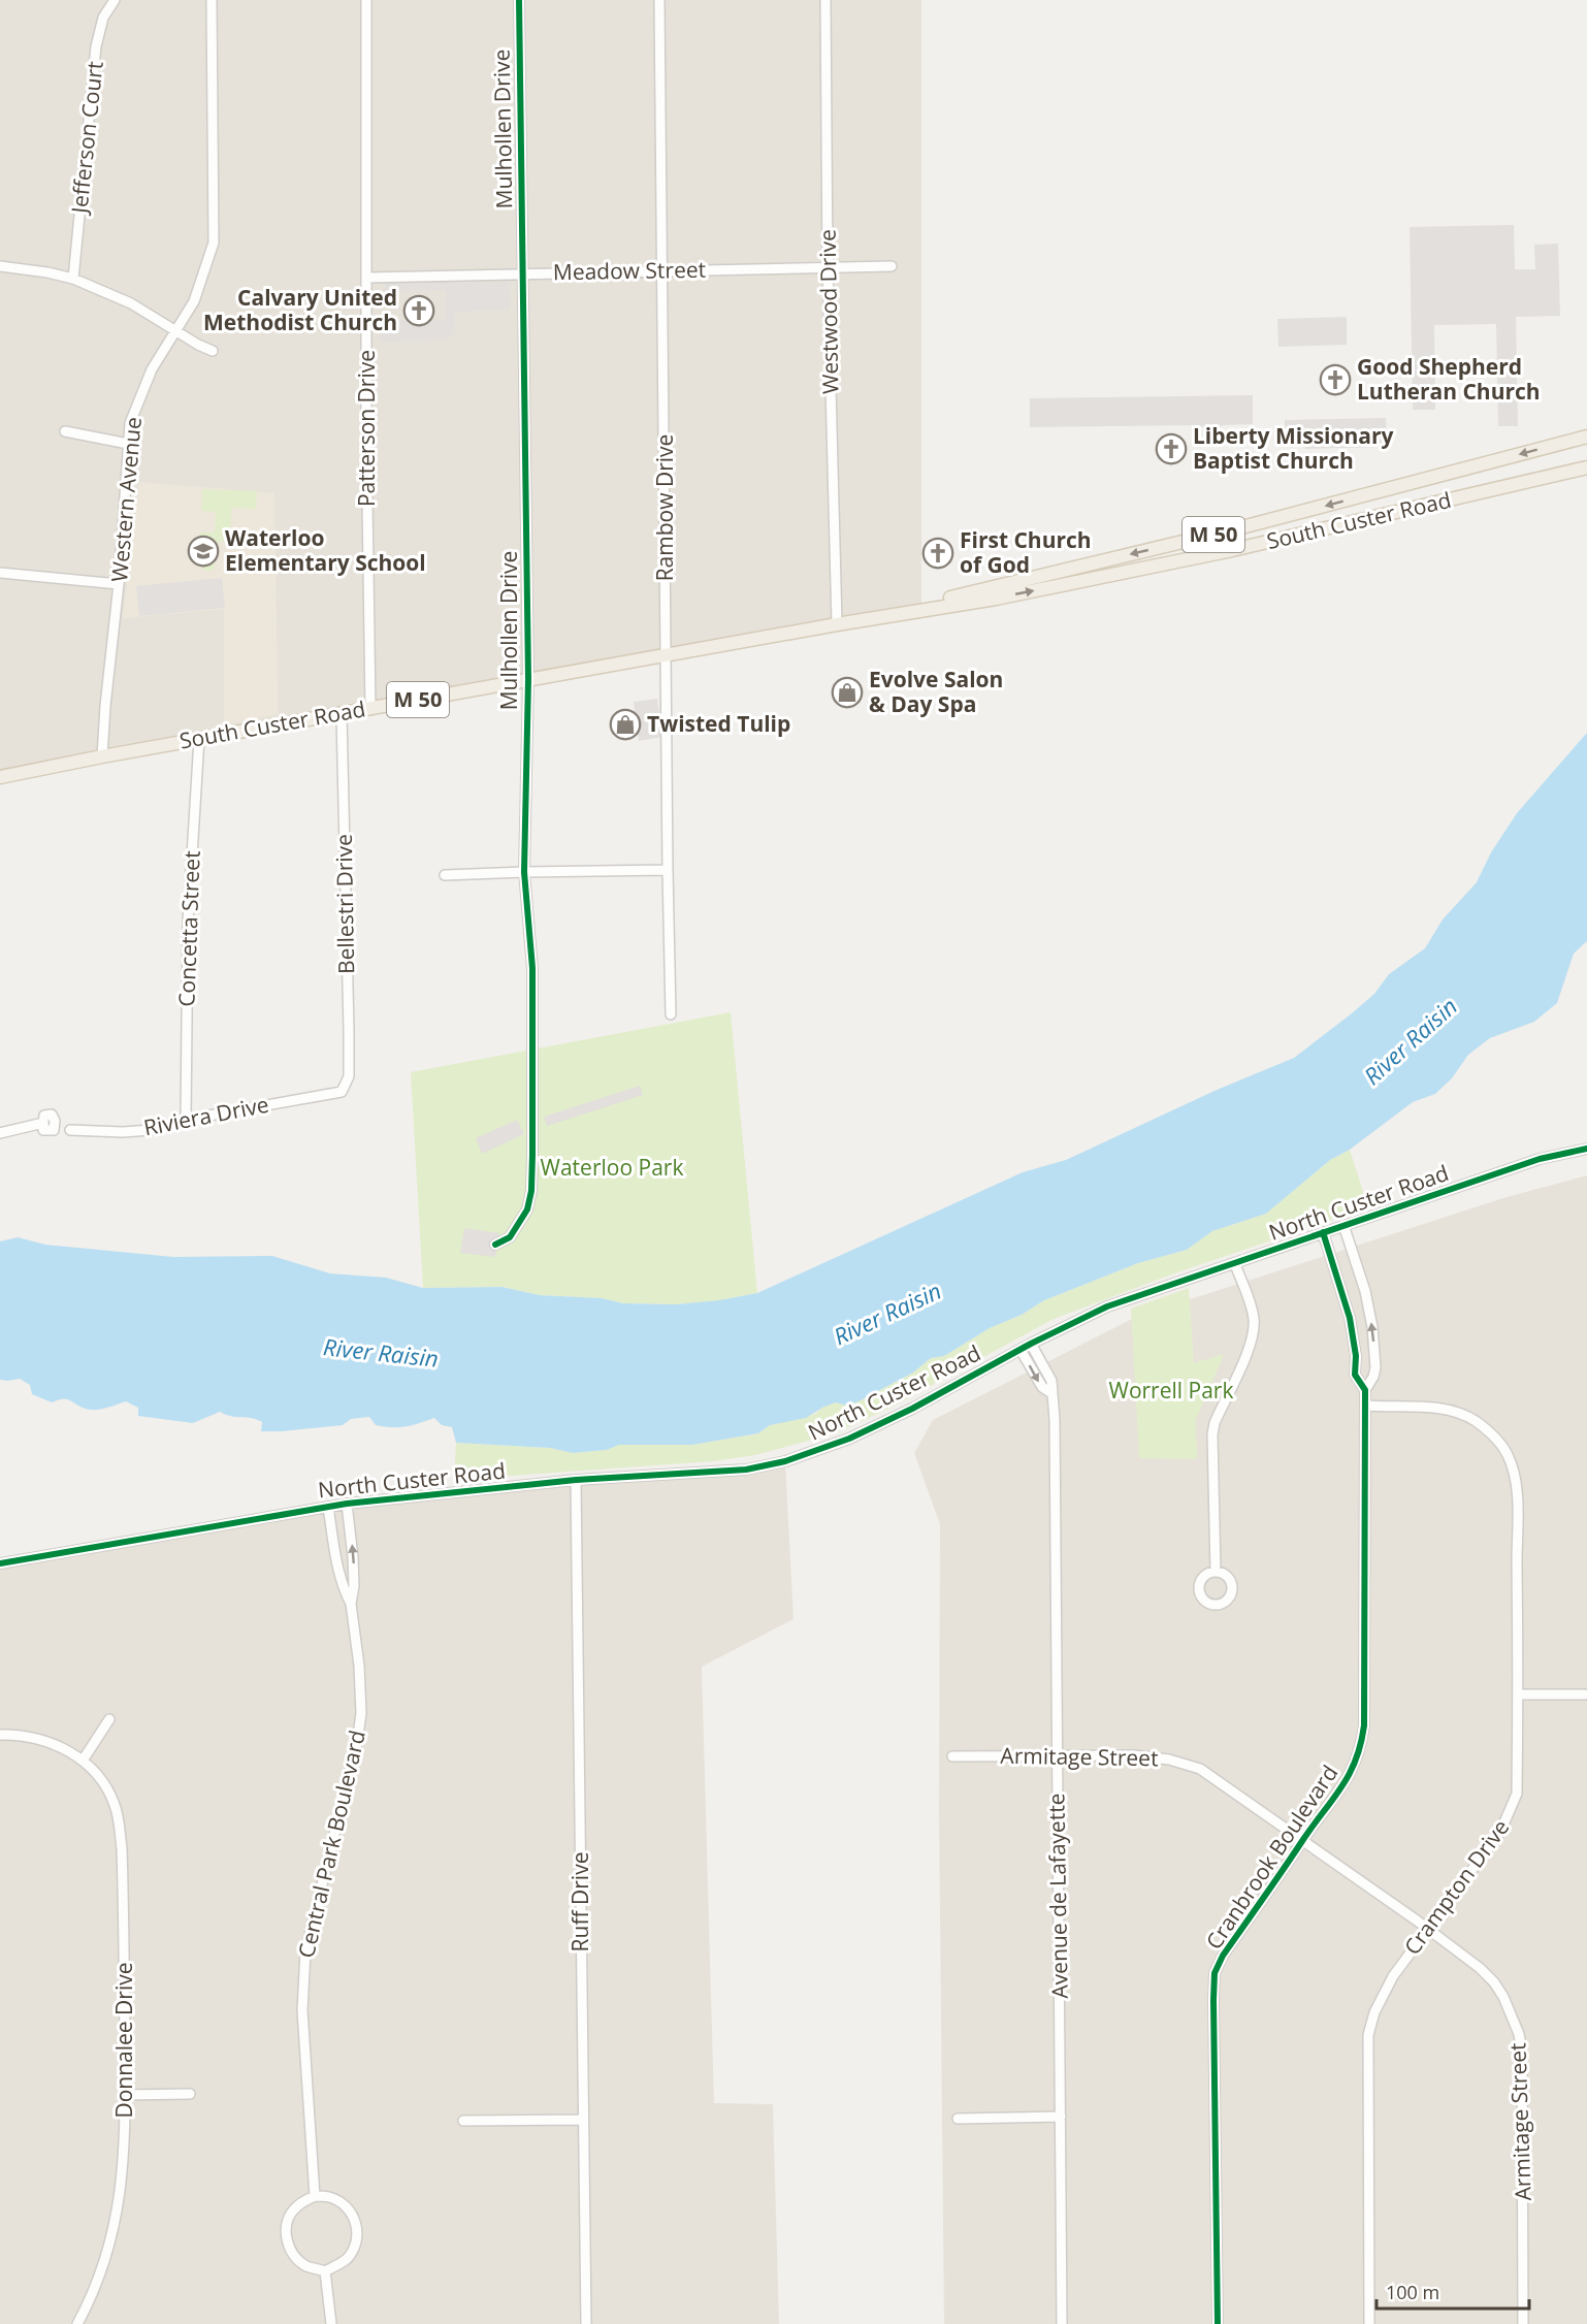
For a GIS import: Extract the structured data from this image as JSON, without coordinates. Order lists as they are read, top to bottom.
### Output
{
  "streets": {
    "main road": ["South Custer Road", "M 50"],
    "street": [
      "Mulhollen Drive",
      "Jefferson Court",
      "Meadow Street",
      "Westwood Drive",
      "Patterson Drive",
      "Western Avenue",
      "Rambow Drive",
      "Bellestri Drive",
      "Concetta Street",
      "Riviera Drive",
      "North Custer Road",
      "Armitage Street",
      "Central Park Boulevard",
      "Cranbrook Boulevard",
      "Crampton Drive",
      "Avenue de Lafayette",
      "Ruff Drive",
      "Donnalee Drive"
    ]
  },
  "crossings": [
    ["Mulhollen Drive", "Meadow Street"],
    ["Mulhollen Drive", "South Custer Road"],
    ["Meadow Street", "Westwood Drive"],
    ["Meadow Street", "Patterson Drive"],
    ["Meadow Street", "Rambow Drive"],
    ["Westwood Drive", "South Custer Road"],
    ["Patterson Drive", "South Custer Road"],
    ["Western Avenue", "South Custer Road"],
    ["Rambow Drive", "South Custer Road"],
    ["South Custer Road", "Bellestri Drive"],
    ["South Custer Road", "Concetta Street"],
    ["Bellestri Drive", "Riviera Drive"],
    ["Concetta Street", "Riviera Drive"],
    ["North Custer Road", "Central Park Boulevard"],
    ["North Custer Road", "Cranbrook Boulevard"],
    ["North Custer Road", "Avenue de Lafayette"],
    ["North Custer Road", "Ruff Drive"],
    ["Armitage Street", "Cranbrook Boulevard"],
    ["Armitage Street", "Crampton Drive"],
    ["Armitage Street", "Avenue de Lafayette"],
    ["Cranbrook Boulevard", "Crampton Drive"]
  ],
  "water": ["River Raisin"],
  "parks": ["Waterloo Park", "Worrell Park"],
  "places": {
    "church": [
      "Calvary United Methodist Church",
      "Good Shepherd Lutheran Church",
      "Liberty Missionary Baptist Church",
      "First Church of God"
    ],
    "school or university": ["Waterloo Elementary School"],
    "shop": ["Evolve Salon & Day Spa", "Twisted Tulip"]
  },
  "scale_bar": "100 m"
}
